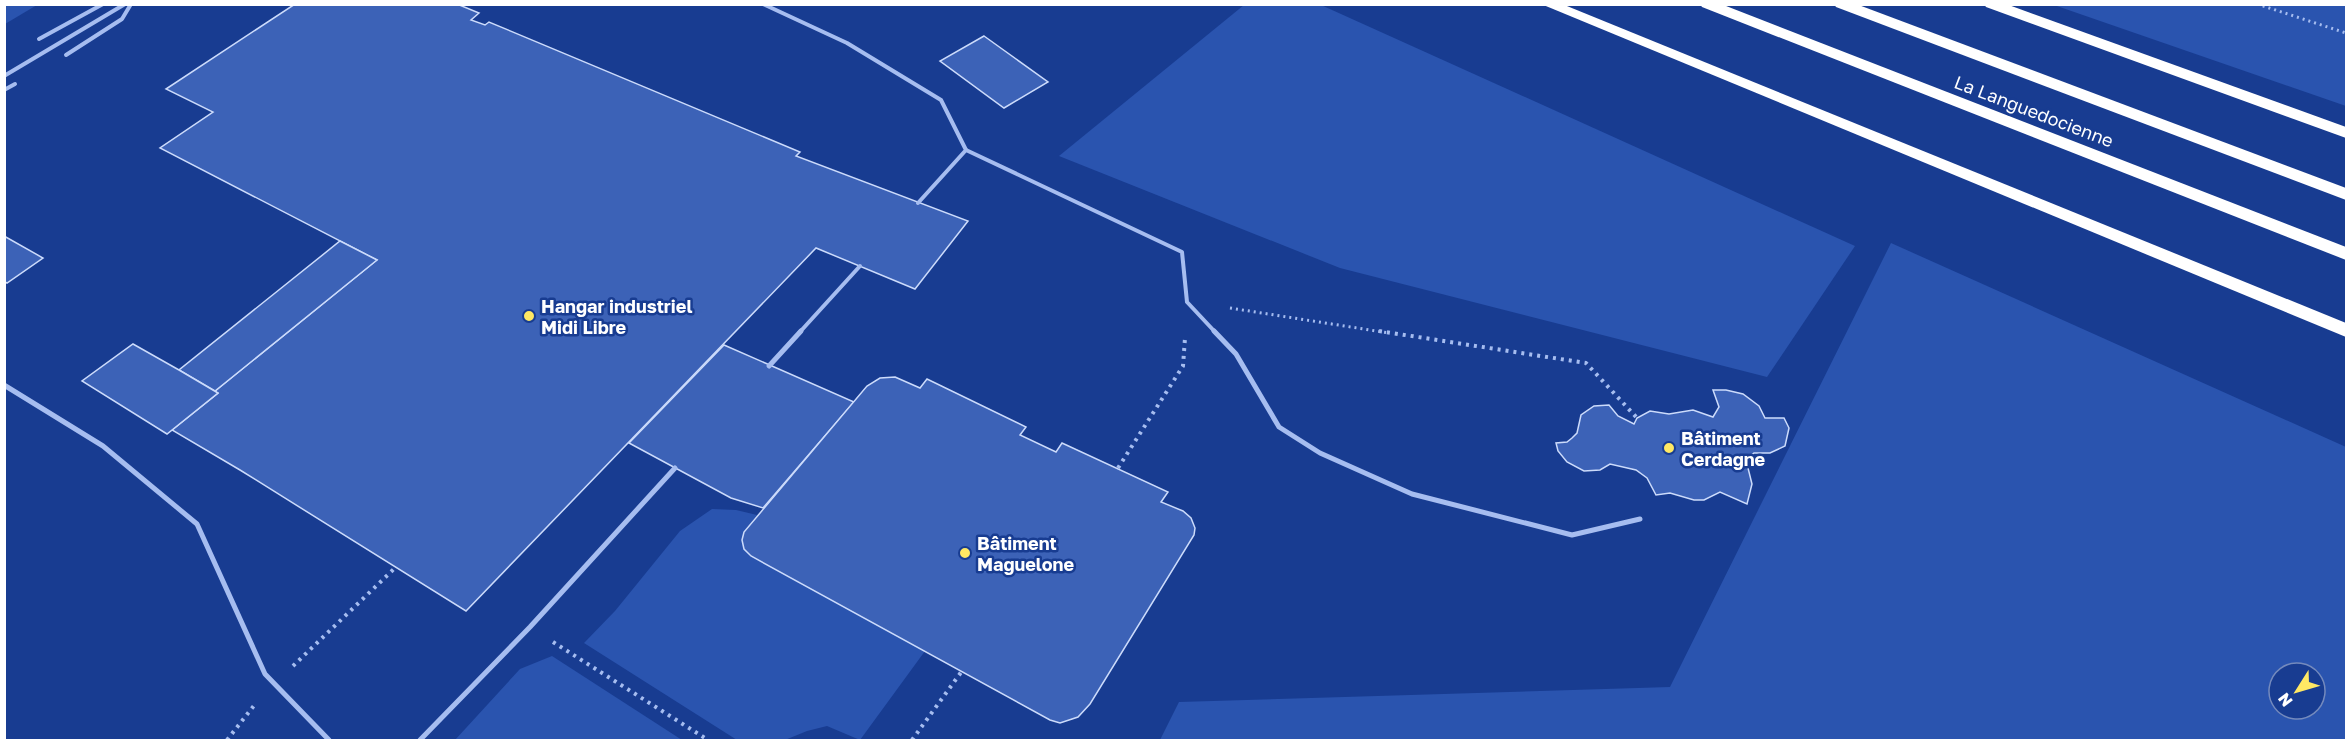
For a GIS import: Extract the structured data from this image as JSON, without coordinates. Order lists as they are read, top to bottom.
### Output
{
  "streets": {
    "highway": ["La Languedocienne"]
  },
  "places": ["Hangar industriel Midi Libre", "Bâtiment Cerdagne", "Bâtiment Maguelone"],
  "north": "bottom left"
}
